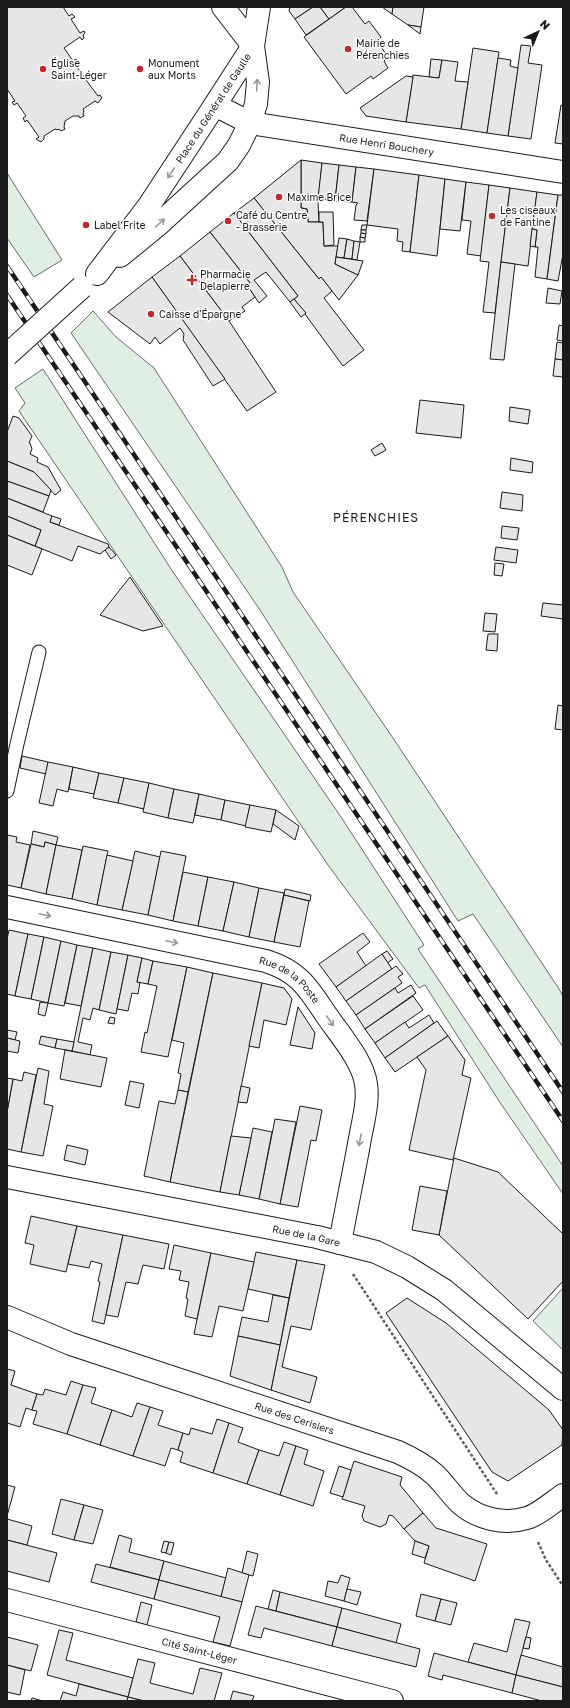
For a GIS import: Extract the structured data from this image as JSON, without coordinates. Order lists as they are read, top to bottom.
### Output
{
  "streets": {
    "street": [
      "Place du Général de Gaulle",
      "Rue Henri Bouchery",
      "Rue de la Poste",
      "Rue de la Gare",
      "Rue des Cerisiers",
      "Cité Saint-Léger"
    ]
  },
  "crossings": [
    ["Place du Général de Gaulle", "Rue Henri Bouchery"],
    ["Rue de la Poste", "Rue de la Gare"]
  ],
  "districts": ["PÉRENCHIES"],
  "places": {
    "other": [
      "Mairie de Pérenchies",
      "Église Saint-Léger",
      "Monument aux Morts",
      "Maxime Brice",
      "Les ciseaux de Fantine",
      "Café du Centre - Brasserie",
      "Label Frite",
      "Caisse d'Épargne"
    ],
    "health": ["Pharmacie Delapierre"]
  },
  "north": "top right"
}
